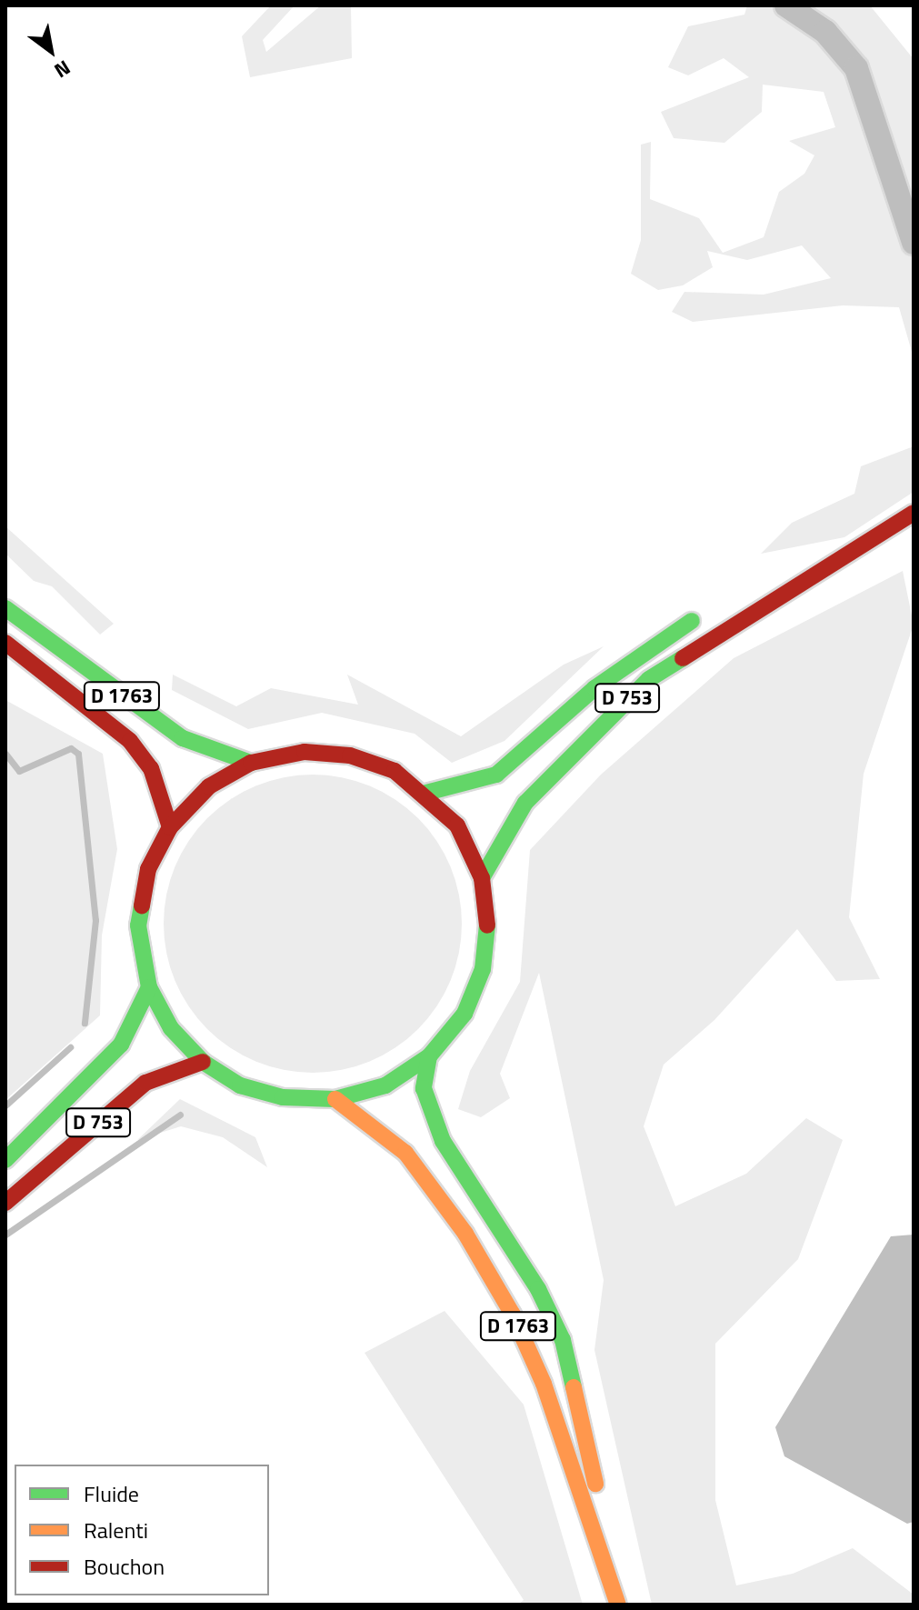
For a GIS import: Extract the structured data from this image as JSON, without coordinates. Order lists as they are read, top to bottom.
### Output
{
  "streets": {
    "main road": ["D 1763", "D 753"]
  },
  "legend": ["Fluide", "Ralenti", "Bouchon"],
  "north": "bottom right"
}
